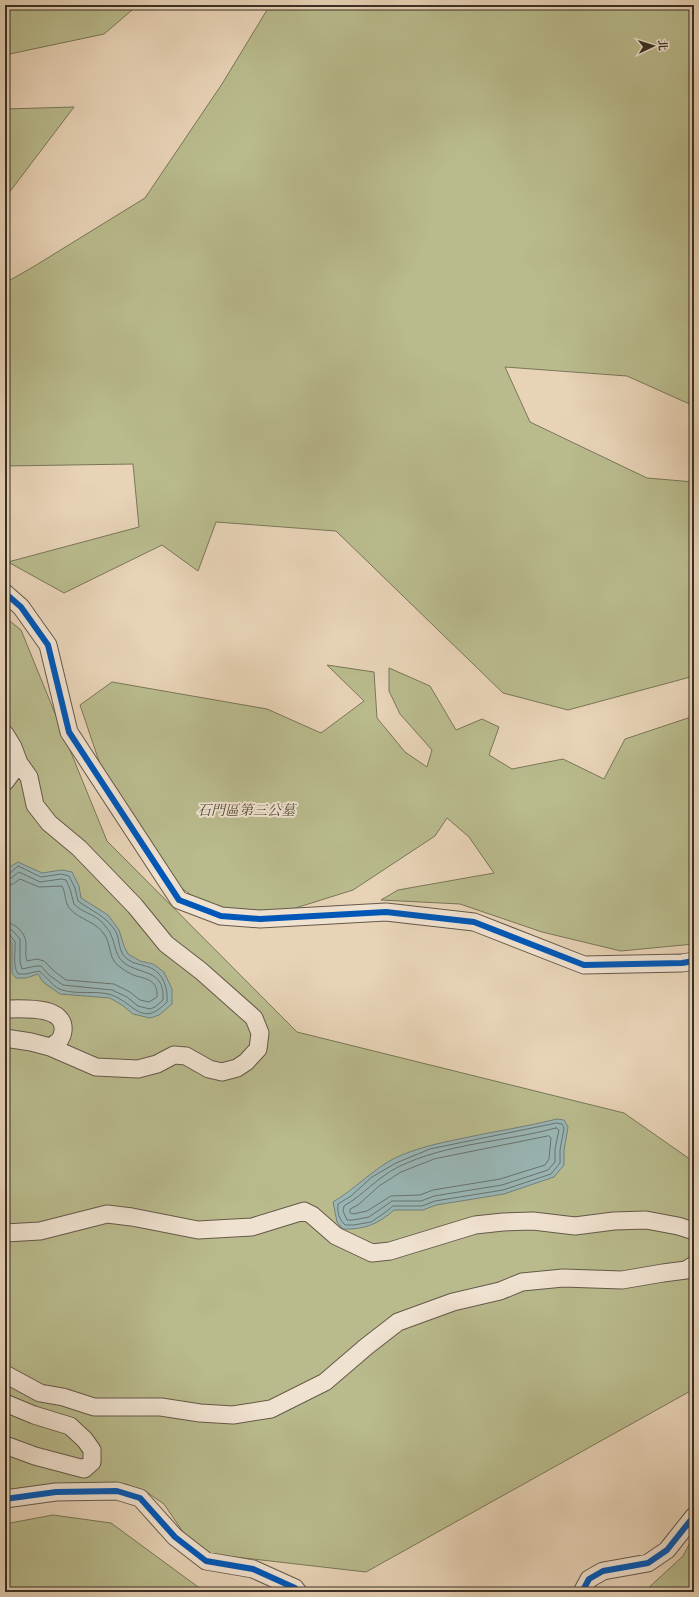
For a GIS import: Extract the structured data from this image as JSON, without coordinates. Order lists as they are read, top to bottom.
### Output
{
  "parks": ["石門區第三公墓"],
  "north": "right"
}
